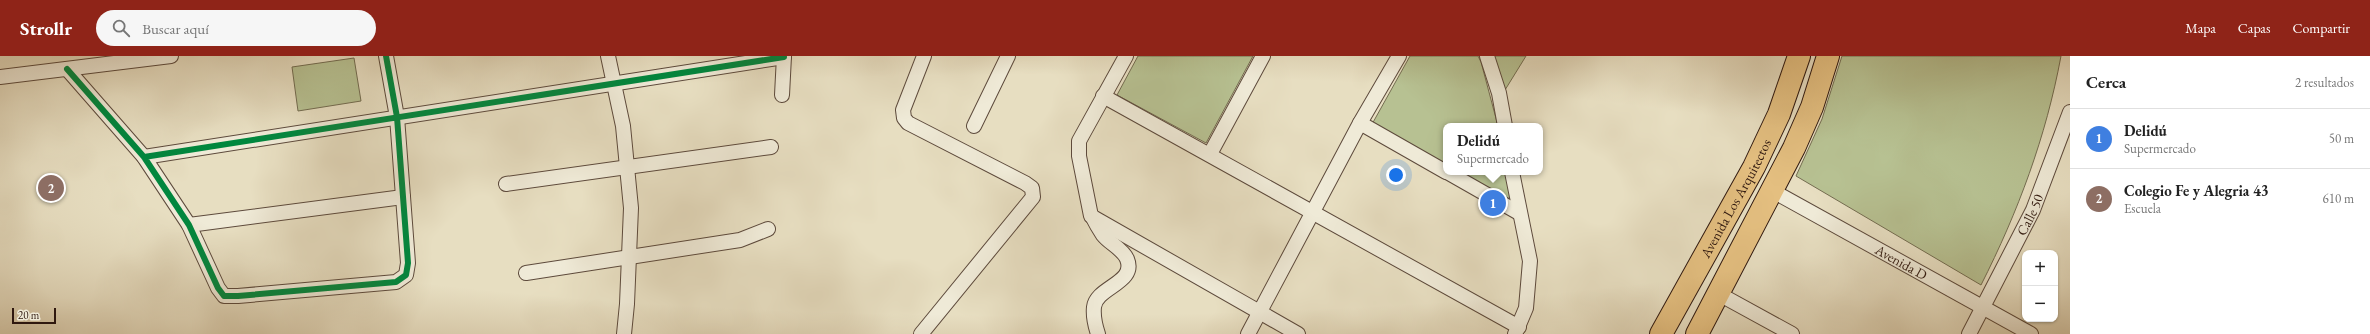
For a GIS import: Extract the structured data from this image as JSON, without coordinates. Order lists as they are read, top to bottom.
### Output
{
  "streets": {
    "main road": ["Avenida Los Arquitectos"],
    "street": ["Calle 50", "Avenida D"]
  },
  "crossings": [
    ["Avenida Los Arquitectos", "Avenida D"],
    ["Calle 50", "Avenida D"]
  ],
  "scale_bar": "20 m",
  "page": {
    "header": "Strollr",
    "search": "Buscar aquí",
    "nav": ["Mapa", "Capas", "Compartir"],
    "heading": ["Cerca", "2 resultados"],
    "list": [
      {
        "mark": "1",
        "name": "Delidú",
        "note": "Supermercado",
        "value": "50 m"
      },
      {
        "mark": "2",
        "name": "Colegio Fe y Alegria 43",
        "note": "Escuela",
        "value": "610 m"
      }
    ],
    "popup": ["Delidú", "Supermercado"],
    "pins": ["2", "1"],
    "map_buttons": ["+", "−"],
    "scale": "20 m"
  }
}
